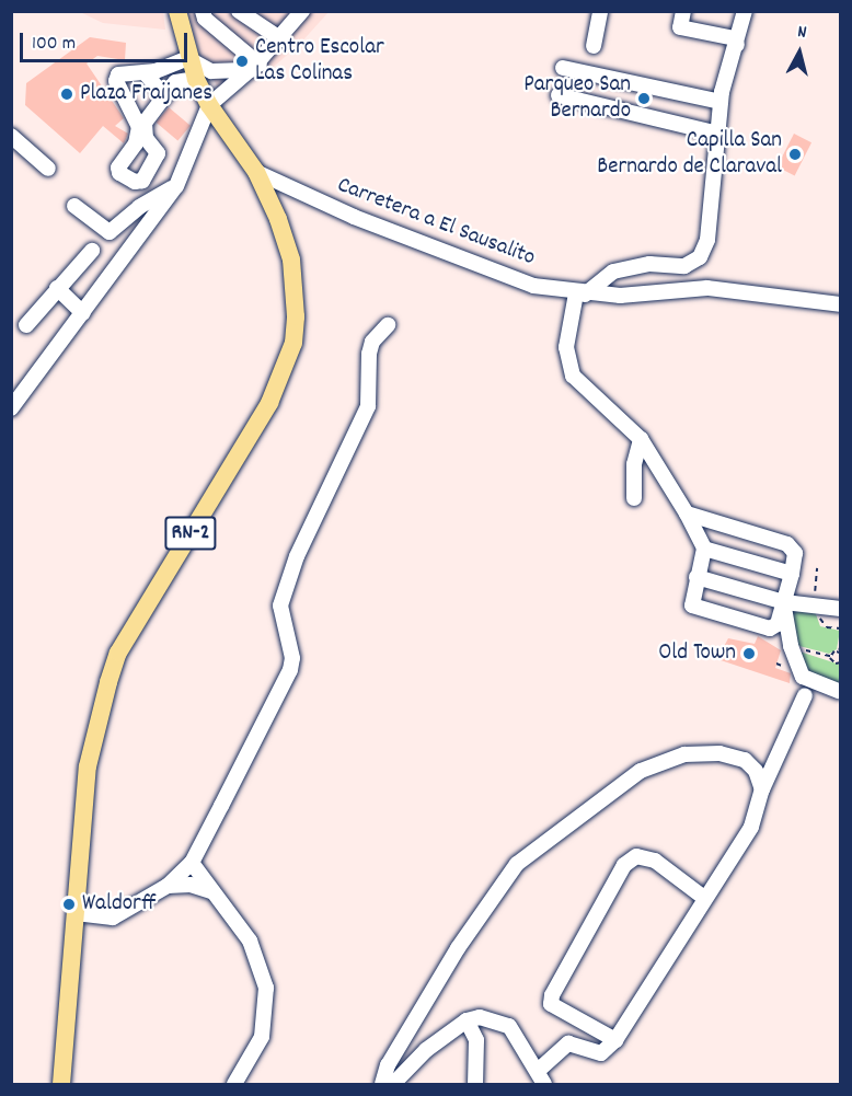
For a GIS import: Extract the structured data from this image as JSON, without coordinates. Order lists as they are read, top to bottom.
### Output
{
  "streets": {
    "main road": ["RN-2"],
    "street": ["Carretera a El Sausalito"]
  },
  "crossings": [
    ["Carretera a El Sausalito", "RN-2"]
  ],
  "places": [
    "Centro Escolar Las Colinas",
    "Plaza Fraijanes",
    "Parqueo San Bernardo",
    "Capilla San Bernardo de Claraval",
    "Old Town",
    "Waldorff"
  ],
  "scale_bar": "100 m",
  "north": "top"
}
